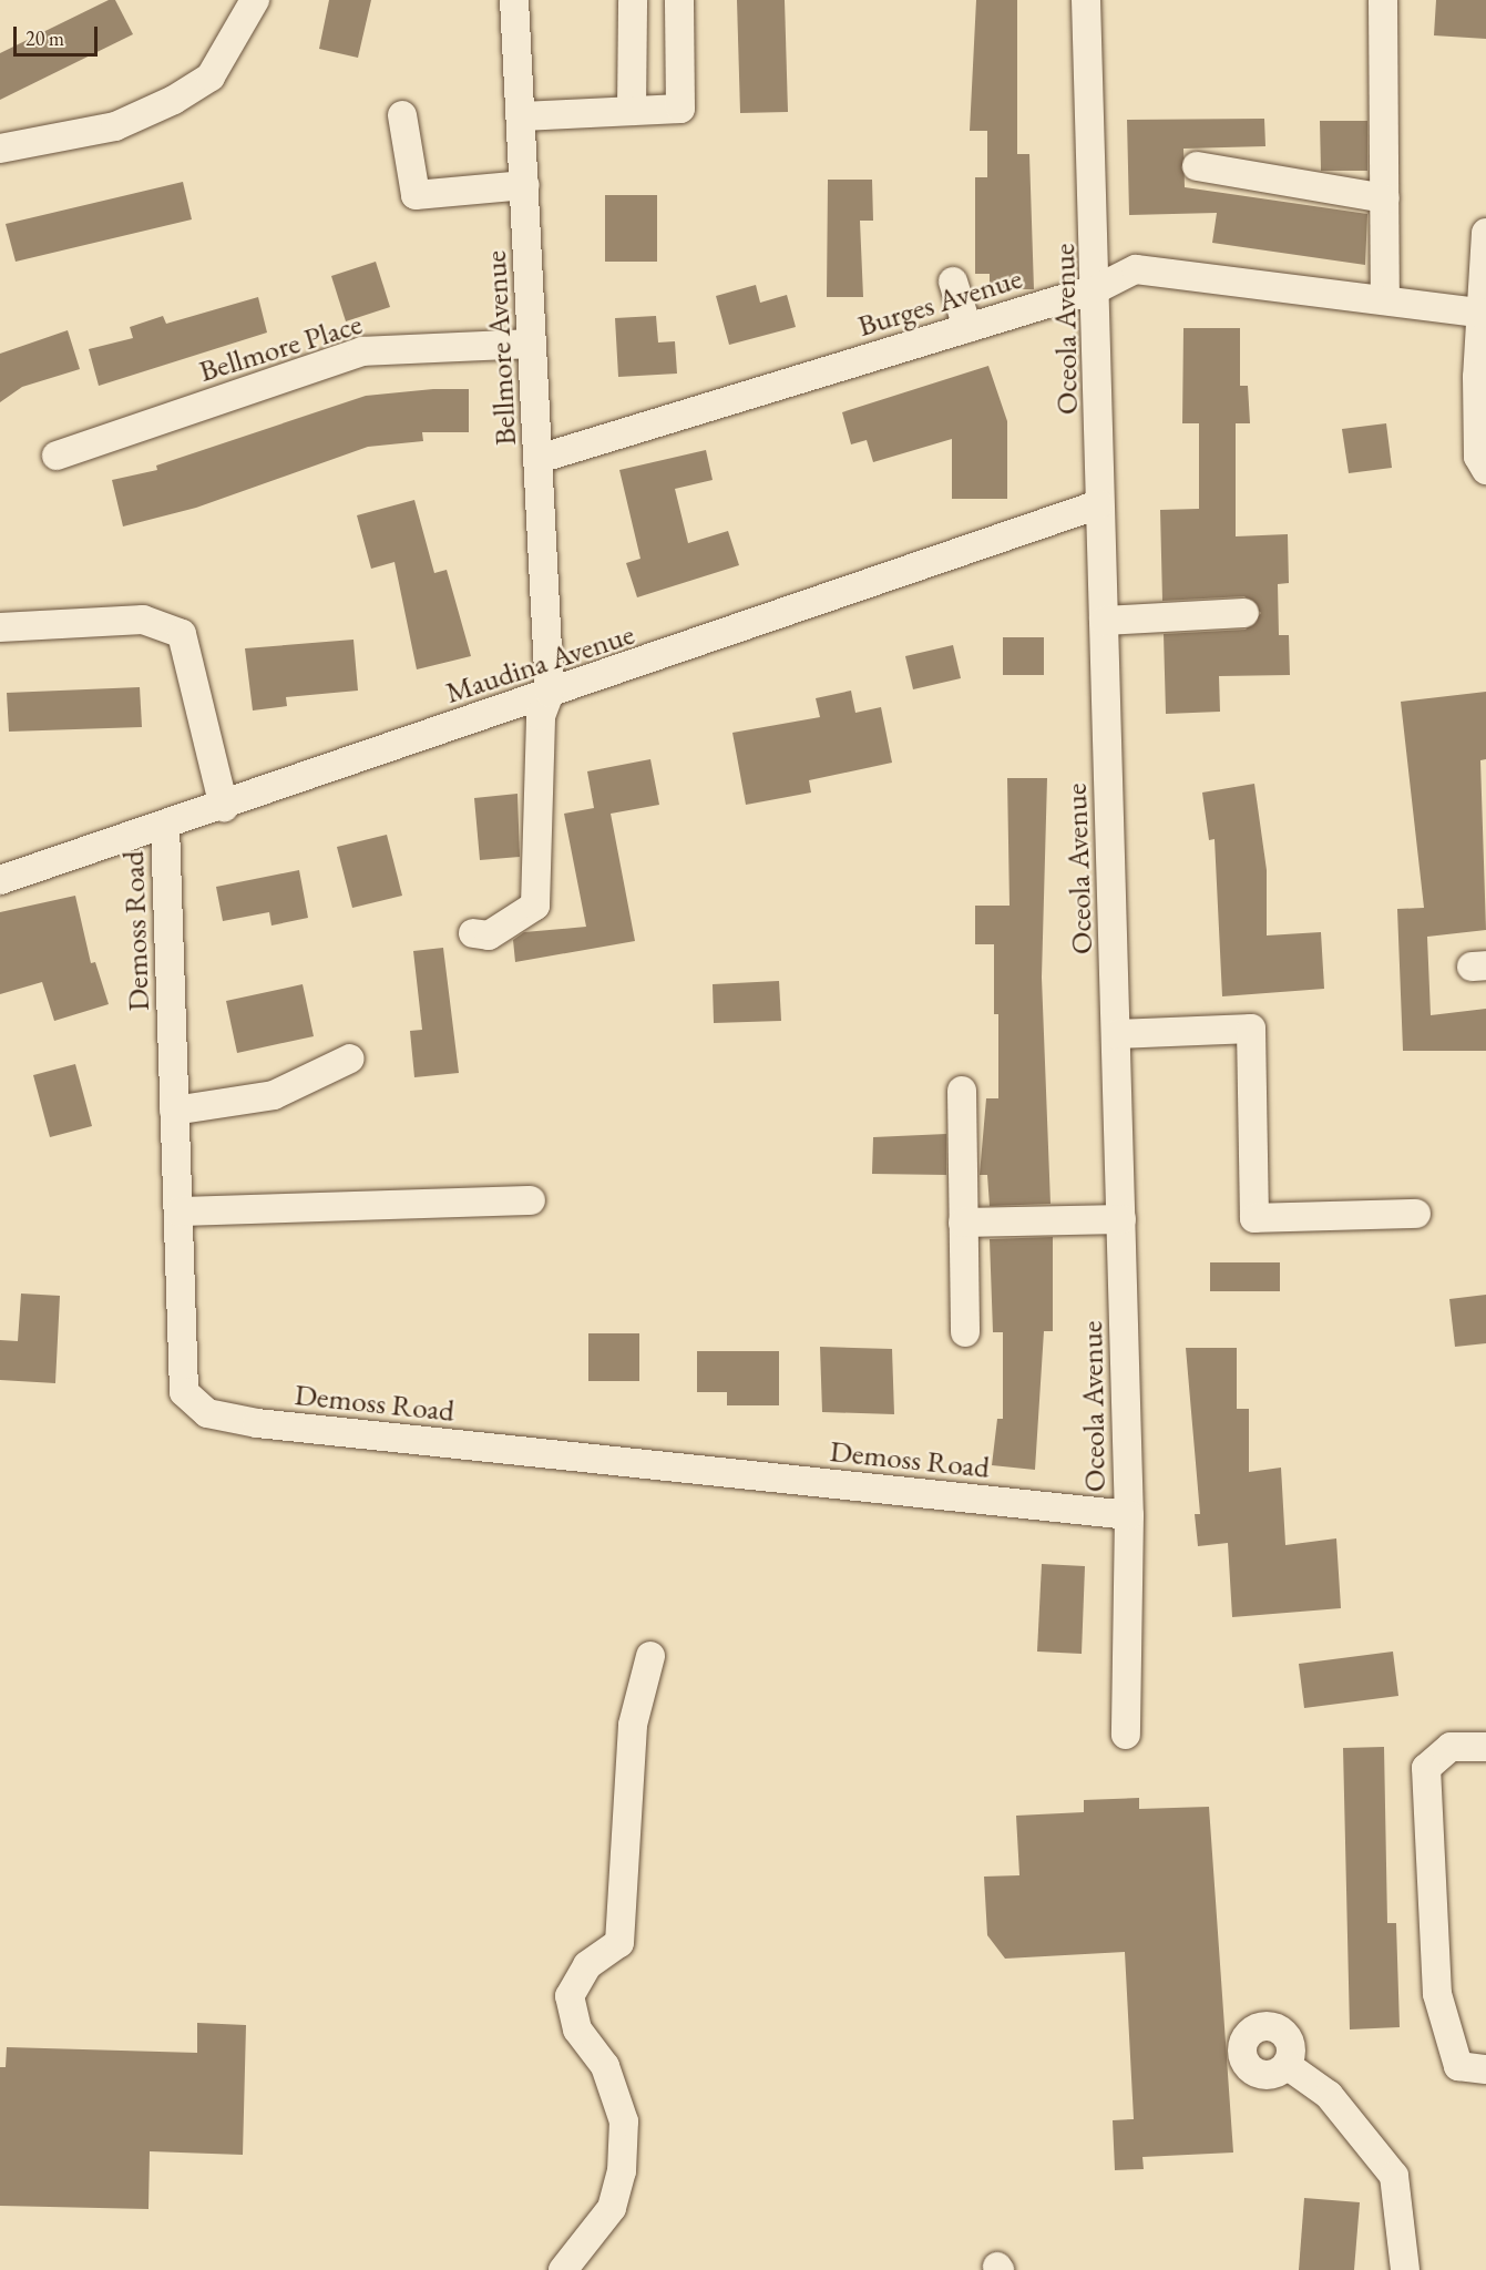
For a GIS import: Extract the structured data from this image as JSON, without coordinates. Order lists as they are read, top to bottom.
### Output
{
  "streets": {
    "street": [
      "Burges Avenue",
      "Oceola Avenue",
      "Bellmore Place",
      "Bellmore Avenue",
      "Maudina Avenue",
      "Demoss Road"
    ]
  },
  "crossings": [
    ["Burges Avenue", "Oceola Avenue"],
    ["Burges Avenue", "Bellmore Avenue"],
    ["Oceola Avenue", "Maudina Avenue"],
    ["Oceola Avenue", "Demoss Road"],
    ["Bellmore Place", "Bellmore Avenue"],
    ["Bellmore Avenue", "Maudina Avenue"],
    ["Maudina Avenue", "Demoss Road"]
  ],
  "scale_bar": "20 m"
}
